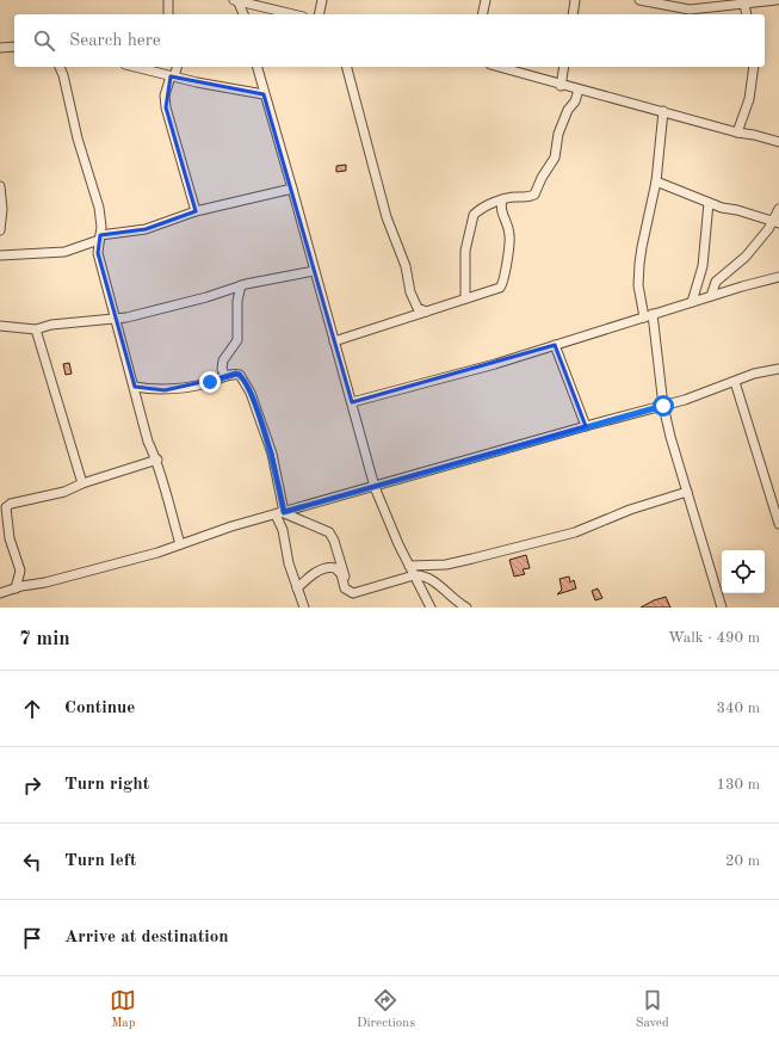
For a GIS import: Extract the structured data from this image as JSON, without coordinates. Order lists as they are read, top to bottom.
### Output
{
  "page": {
    "search": "Search here",
    "heading": ["7 min", "Walk · 490 m"],
    "list": [
      ["Continue", "340 m"],
      ["Turn right", "130 m"],
      ["Turn left", "20 m"],
      "Arrive at destination"
    ],
    "nav": ["Map", "Directions", "Saved"]
  }
}
